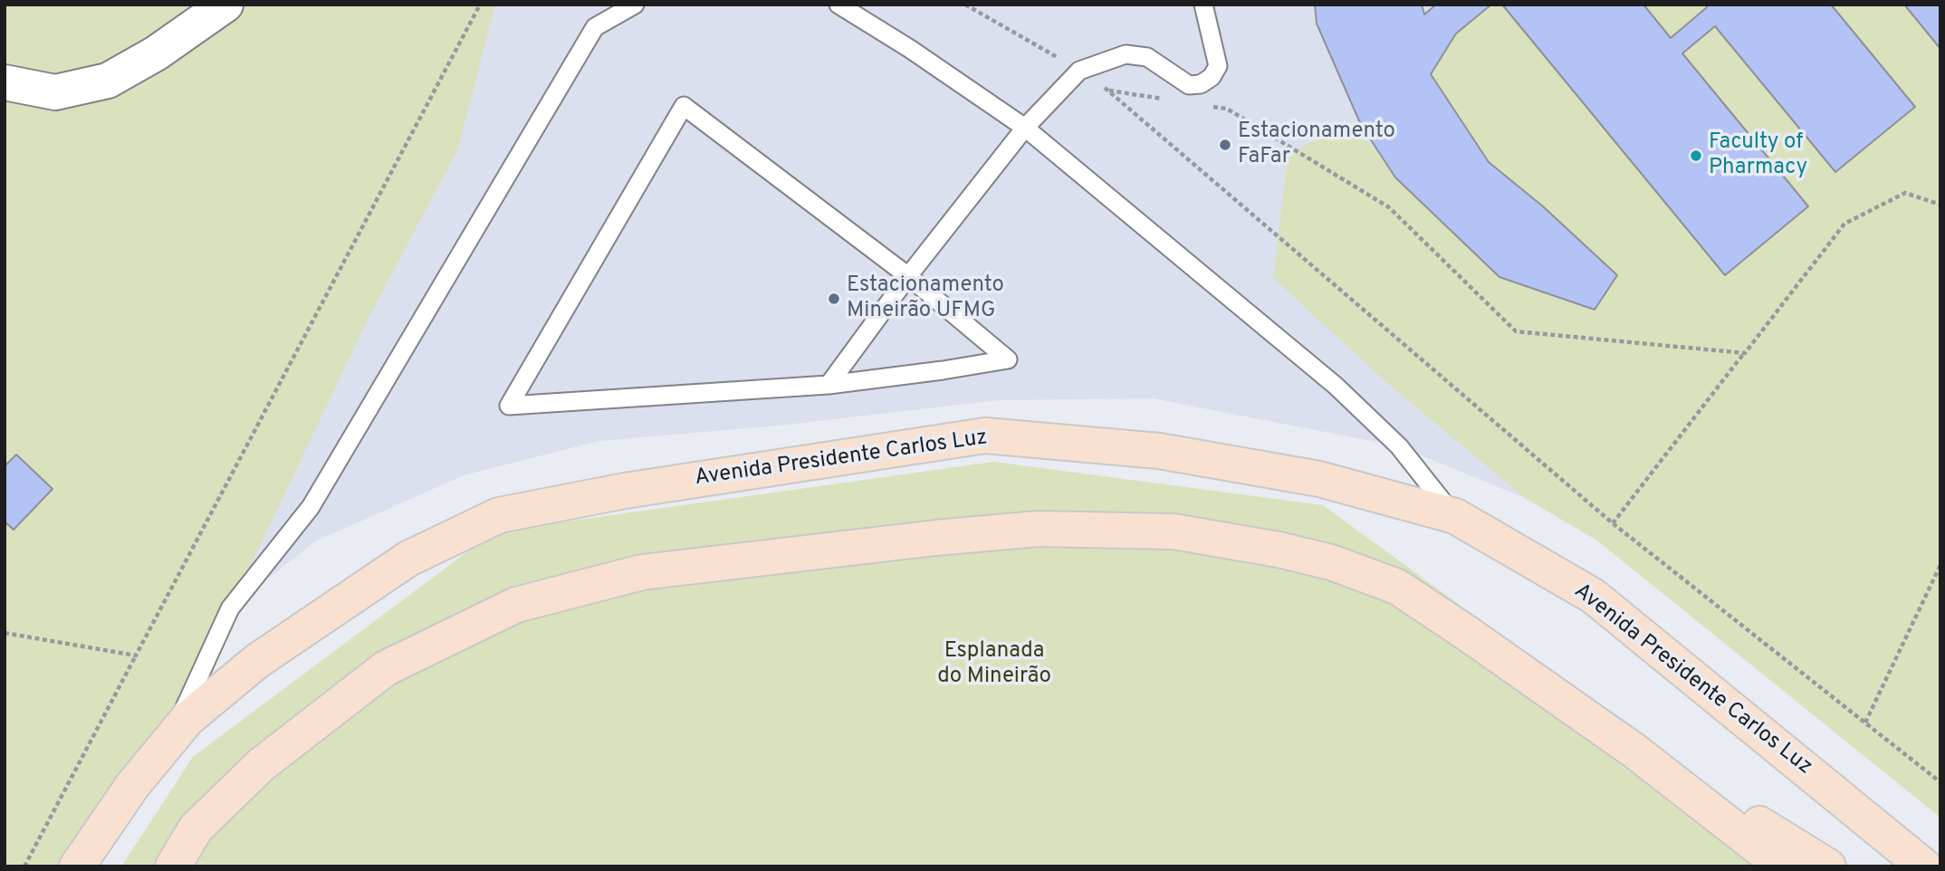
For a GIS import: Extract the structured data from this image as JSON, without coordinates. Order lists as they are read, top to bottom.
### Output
{
  "streets": {
    "main road": ["Avenida Presidente Carlos Luz"]
  },
  "parks": ["Esplanada do Mineirão"],
  "places": ["Estacionamento FaFar", "Faculty of Pharmacy", "Estacionamento Mineirão UFMG"]
}
